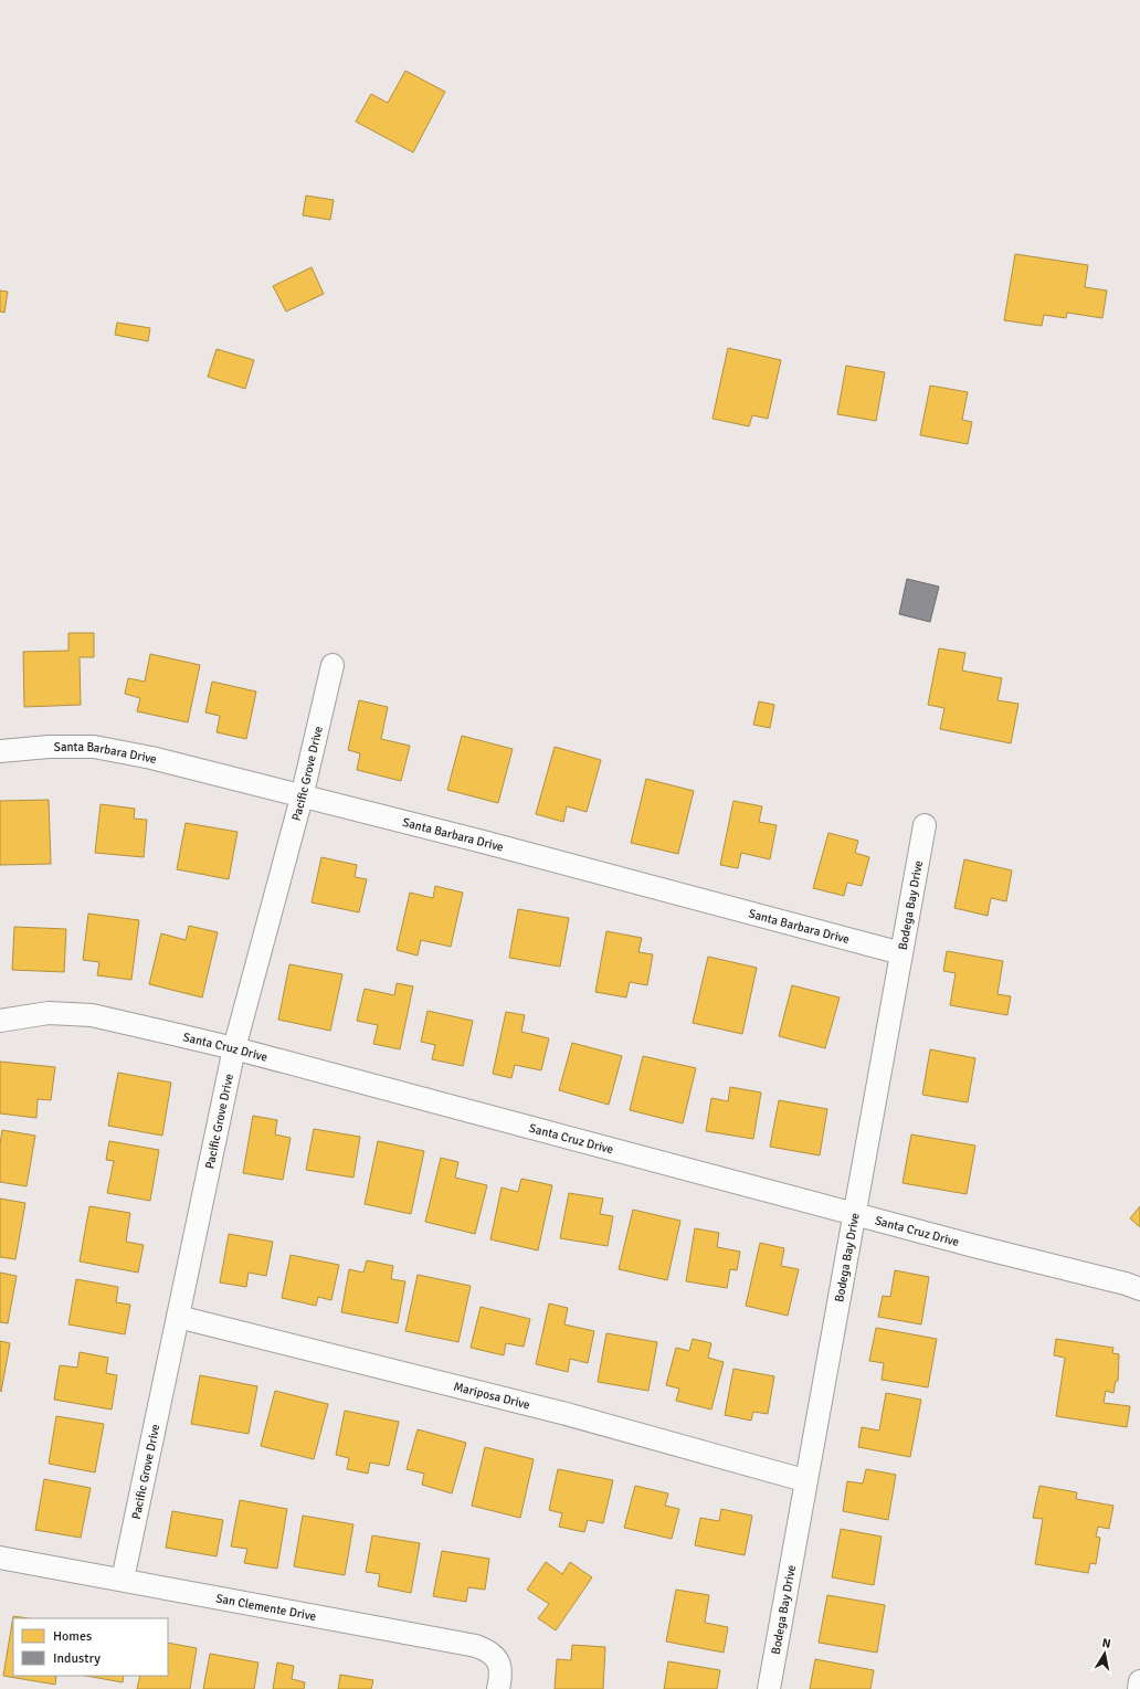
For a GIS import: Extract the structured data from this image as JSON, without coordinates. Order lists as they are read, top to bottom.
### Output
{
  "streets": {
    "street": [
      "Santa Barbara Drive",
      "Pacific Grove Drive",
      "Bodega Bay Drive",
      "Santa Cruz Drive",
      "Mariposa Drive",
      "San Clemente Drive"
    ]
  },
  "crossings": [
    ["Santa Barbara Drive", "Pacific Grove Drive"],
    ["Santa Barbara Drive", "Bodega Bay Drive"],
    ["Pacific Grove Drive", "Santa Cruz Drive"],
    ["Pacific Grove Drive", "Mariposa Drive"],
    ["Pacific Grove Drive", "San Clemente Drive"],
    ["Bodega Bay Drive", "Santa Cruz Drive"],
    ["Bodega Bay Drive", "Mariposa Drive"]
  ],
  "legend": ["Homes", "Industry"],
  "north": "top"
}
